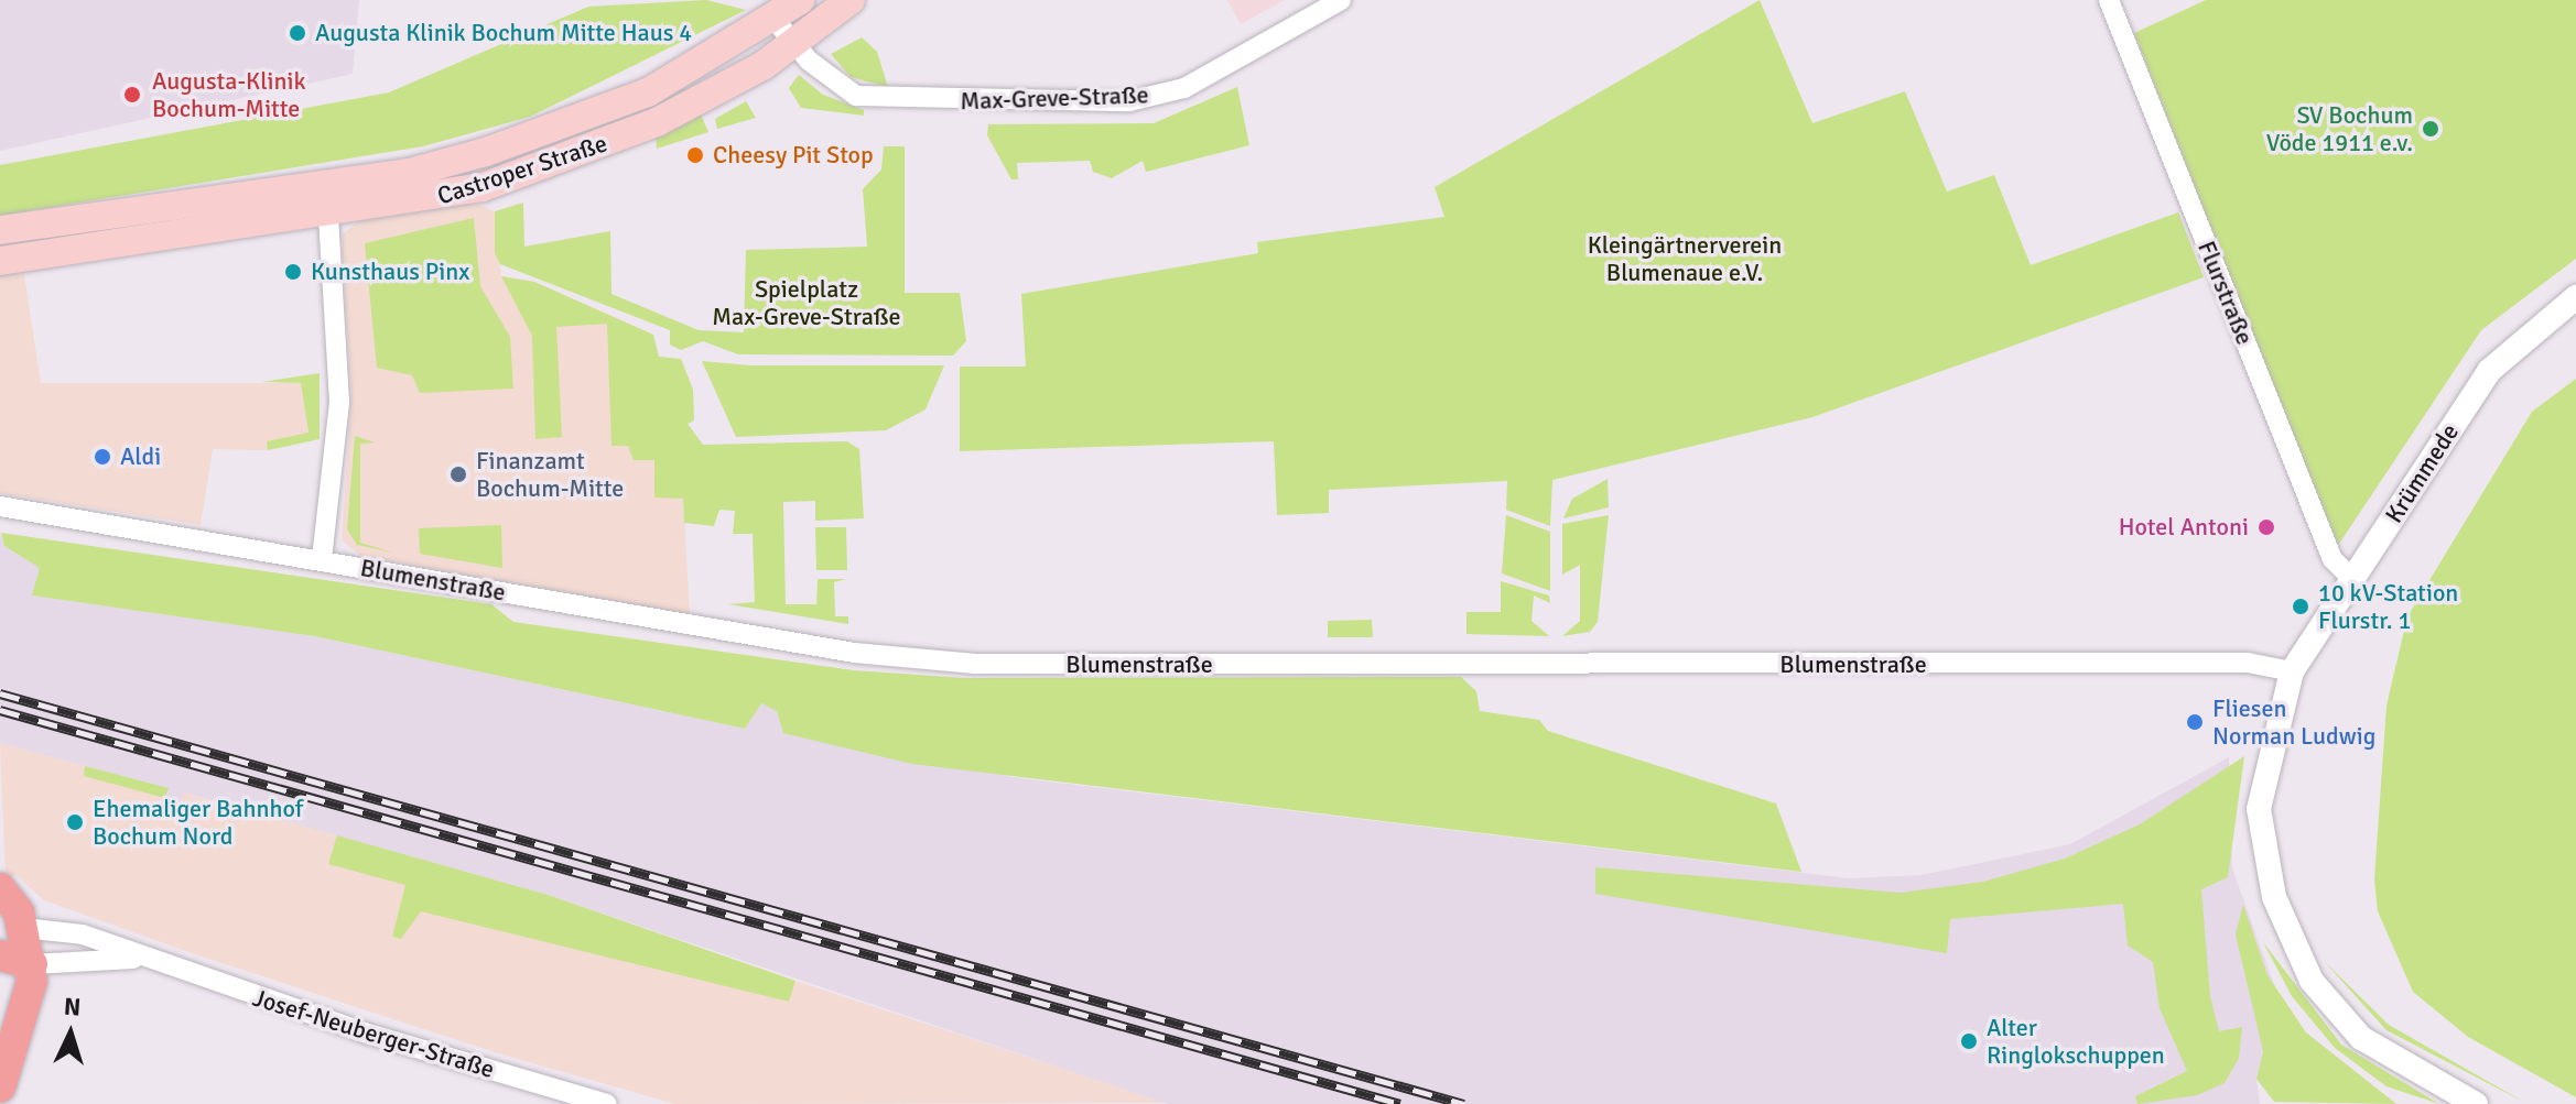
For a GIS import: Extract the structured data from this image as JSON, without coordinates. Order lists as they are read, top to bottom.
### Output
{
  "streets": {
    "main road": ["Castroper Straße"],
    "street": [
      "Max-Greve-Straße",
      "Flurstraße",
      "Krümmede",
      "Blumenstraße",
      "Josef-Neuberger-Straße"
    ]
  },
  "crossings": [
    ["Max-Greve-Straße", "Castroper Straße"],
    ["Flurstraße", "Krümmede"],
    ["Krümmede", "Blumenstraße"]
  ],
  "parks": ["Kleingärtnerverein Blumenaue e.V.", "Spielplatz Max-Greve-Straße"],
  "places": [
    "Augusta Klinik Bochum Mitte Haus 4",
    "Augusta-Klinik Bochum-Mitte",
    "SV Bochum Vöde 1911 e.v.",
    "Cheesy Pit Stop",
    "Kunsthaus Pinx",
    "Aldi",
    "Finanzamt Bochum-Mitte",
    "Hotel Antoni",
    "10 kV-Station Flurstr. 1",
    "Fliesen Norman Ludwig",
    "Ehemaliger Bahnhof Bochum Nord",
    "Alter Ringlokschuppen"
  ],
  "north": "top"
}
